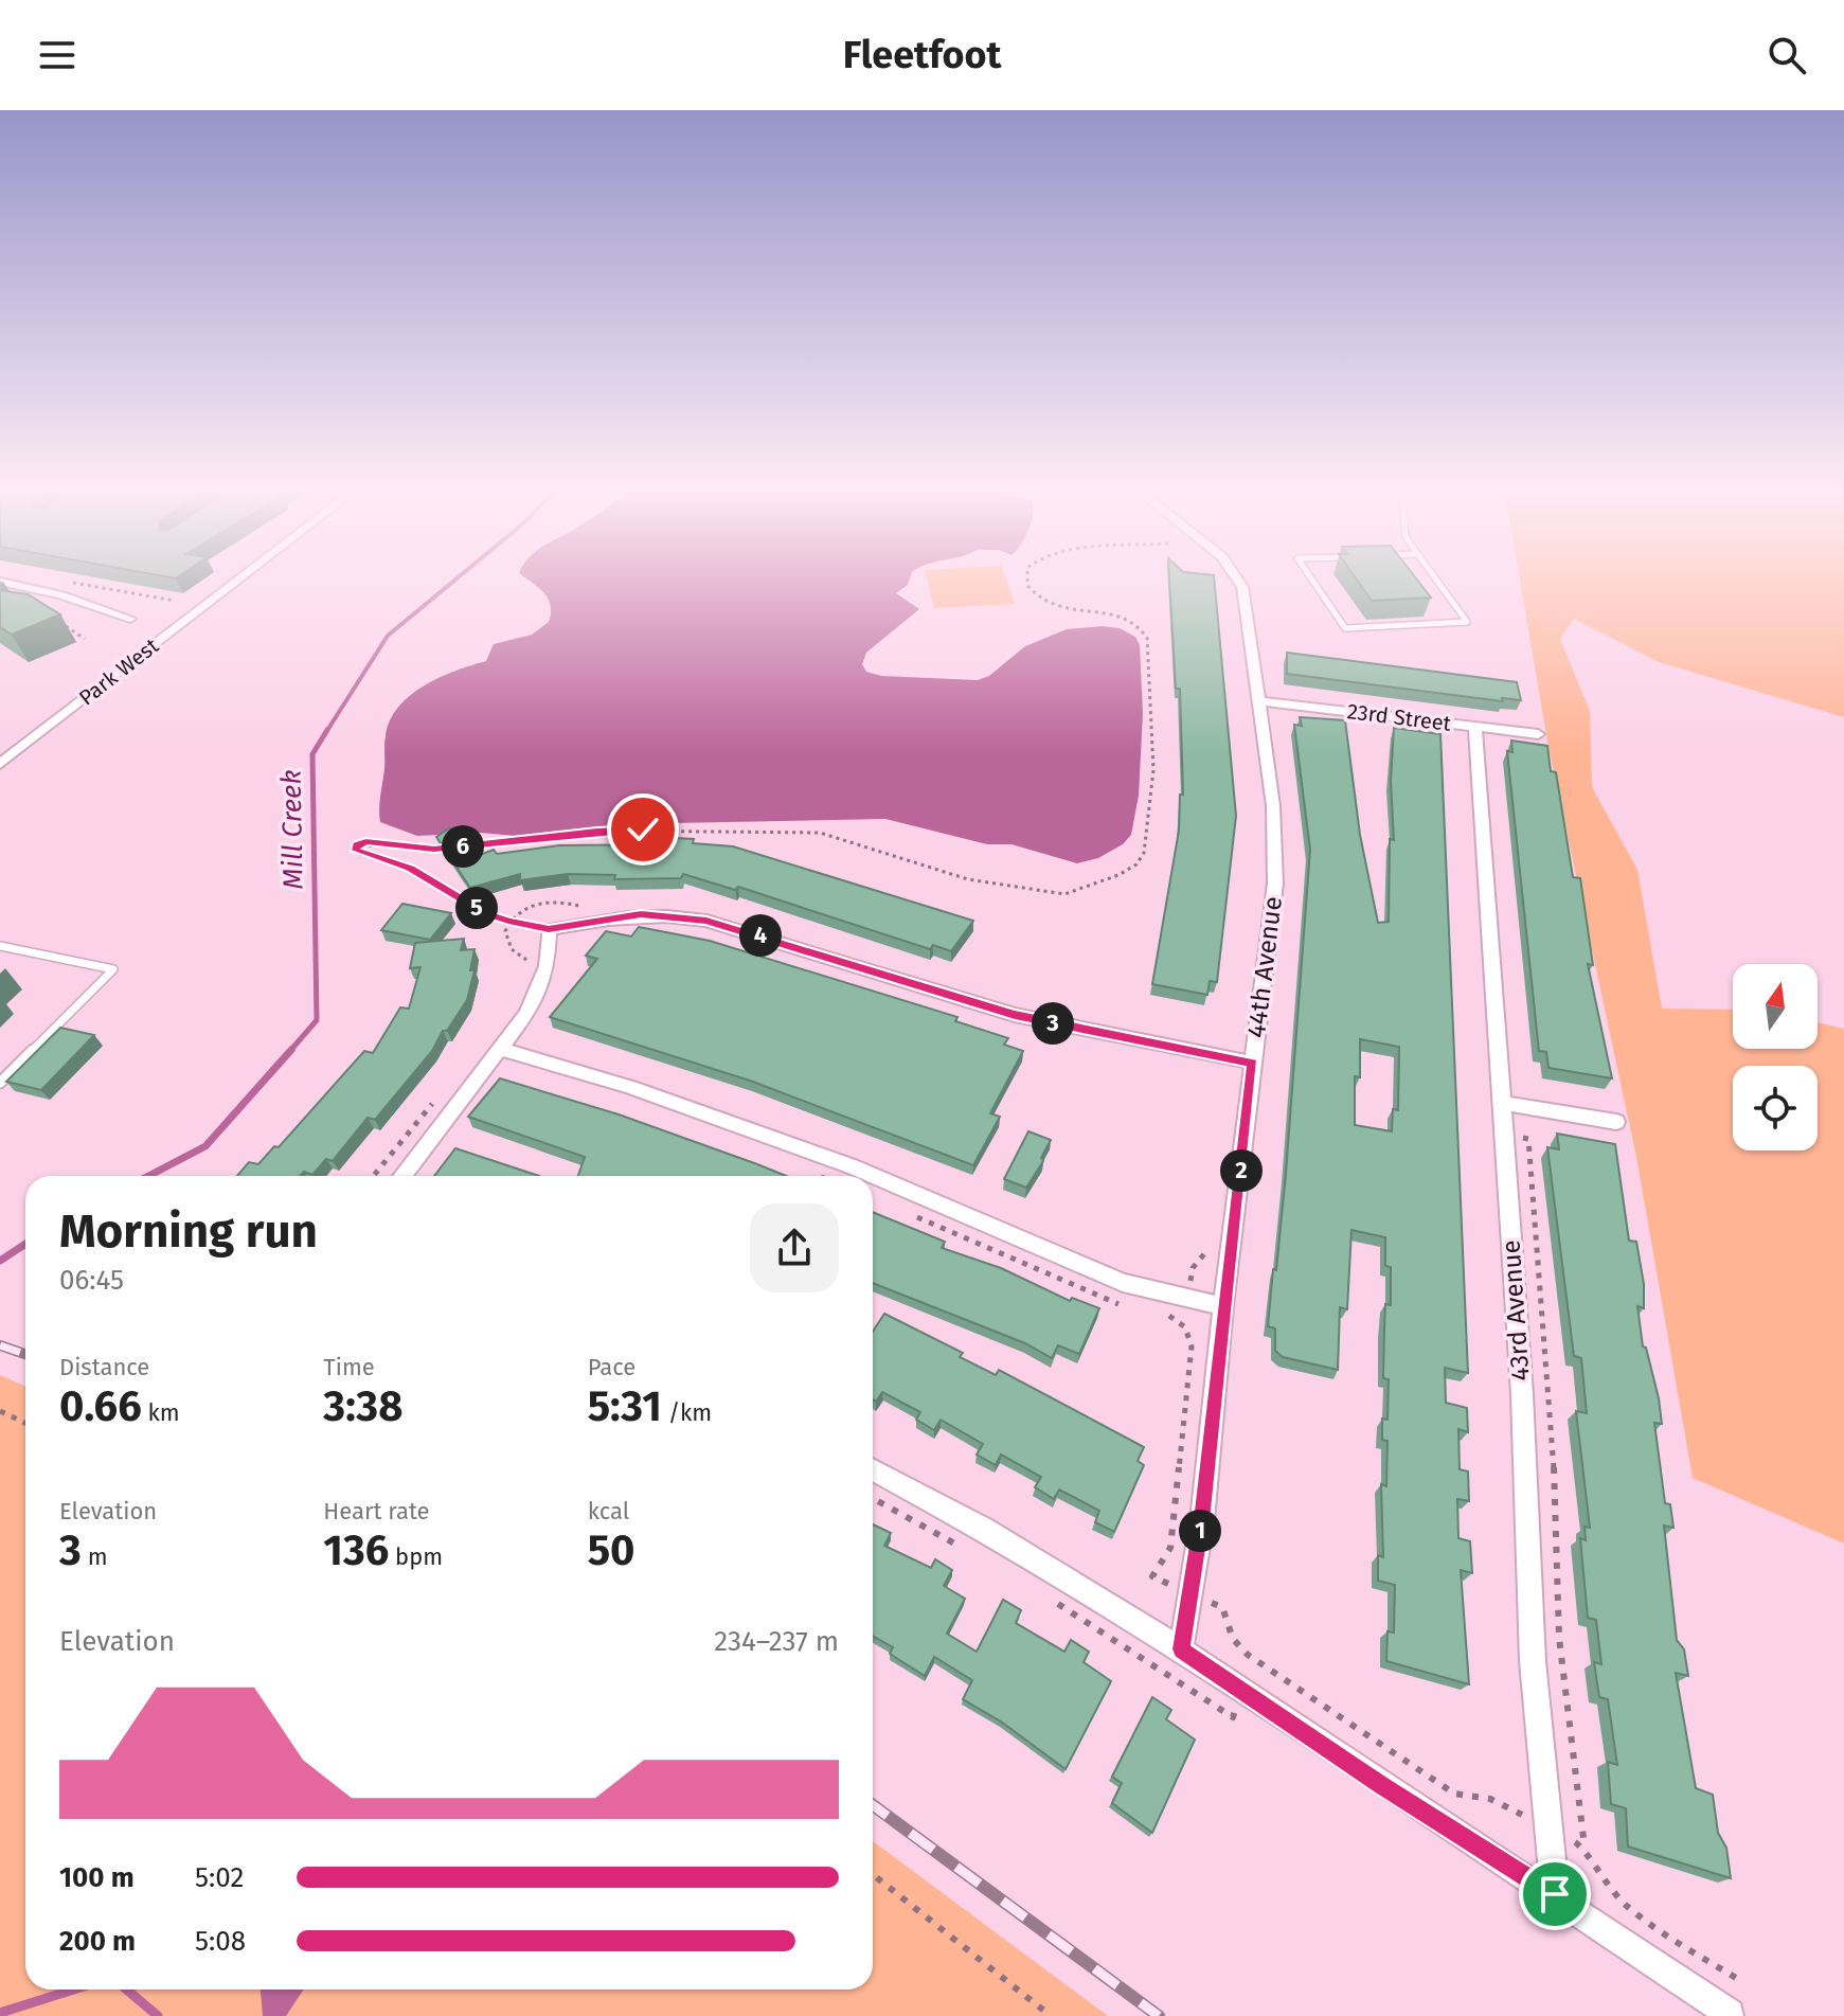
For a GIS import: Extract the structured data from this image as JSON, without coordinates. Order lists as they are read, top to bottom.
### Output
{
  "streets": {
    "street": [
      "Park West",
      "23rd Street",
      "44th Avenue",
      "43rd Avenue"
    ]
  },
  "crossings": [
    ["23rd Street", "44th Avenue"],
    ["23rd Street", "43rd Avenue"]
  ],
  "water": ["Mill Creek"],
  "north": "top",
  "page": {
    "header": "Fleetfoot",
    "pins": [
      "6",
      "5",
      "4",
      "3",
      "2",
      "1"
    ],
    "heading": ["Morning run", "06:45"],
    "stats": [
      ["Distance", "0.66 km"],
      ["Time", "3:38"],
      ["Pace", "5:31 /km"],
      ["Elevation", "3 m"],
      ["Heart rate", "136 bpm"],
      ["kcal", "50"]
    ],
    "chart": ["Elevation", "234–237 m"],
    "list": [
      {
        "name": "100 m",
        "note": "5:02"
      },
      {
        "name": "200 m",
        "note": "5:08"
      }
    ]
  }
}
